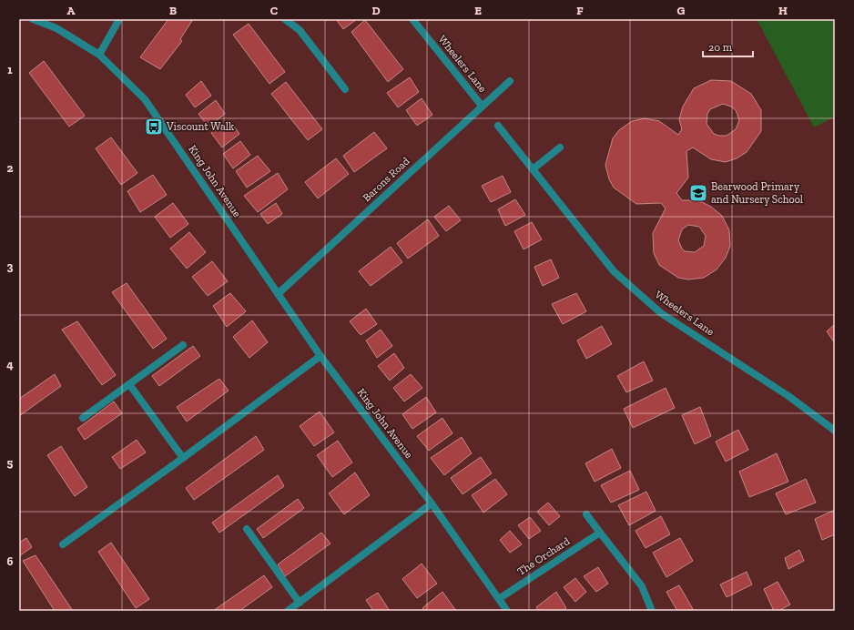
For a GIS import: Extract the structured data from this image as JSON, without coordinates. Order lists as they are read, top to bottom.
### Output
{
  "streets": {
    "street": [
      "Wheelers Lane",
      "Barons Road",
      "King John Avenue",
      "The Orchard"
    ]
  },
  "crossings": [
    ["Wheelers Lane", "Barons Road"],
    ["Barons Road", "King John Avenue"],
    ["King John Avenue", "The Orchard"]
  ],
  "places": {
    "bus stop": ["Viscount Walk"],
    "school or university": ["Bearwood Primary and Nursery School"]
  },
  "scale_bar": "20 m",
  "grid": {
    "columns": [
      "A",
      "B",
      "C",
      "D",
      "E",
      "F",
      "G",
      "H"
    ],
    "rows": [
      "1",
      "2",
      "3",
      "4",
      "5",
      "6"
    ]
  }
}
